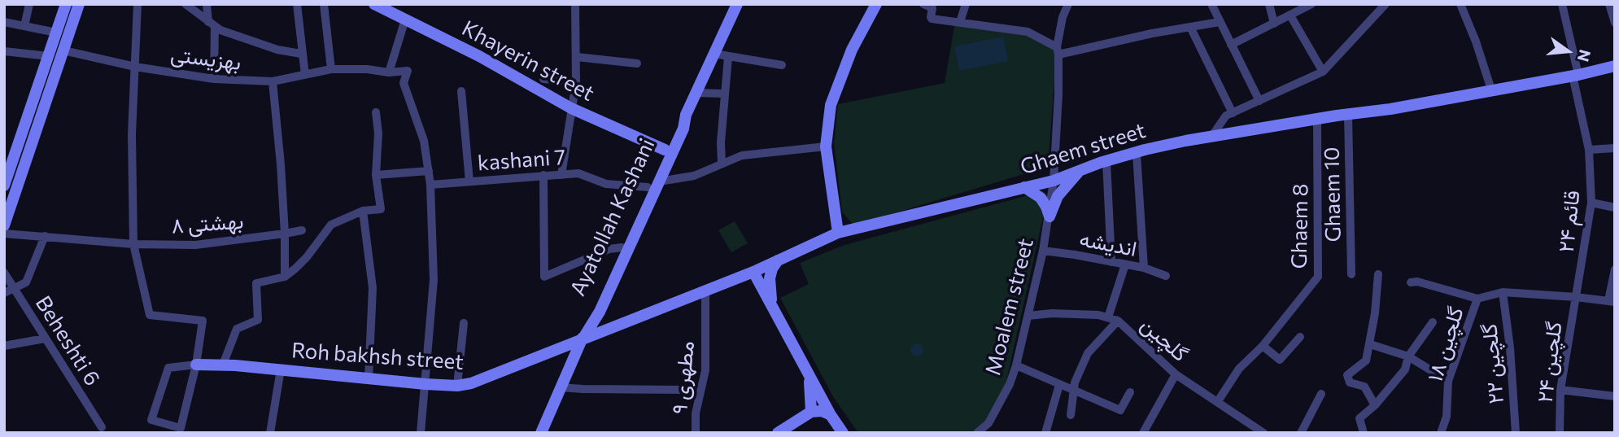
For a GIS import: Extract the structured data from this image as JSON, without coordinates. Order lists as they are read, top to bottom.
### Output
{
  "streets": {
    "street": [
      "بهزیستی",
      "Khayerin street",
      "Ghaem street",
      "kashani 7",
      "Ghaem 10",
      "Ayatollah Kashani",
      "قائم ۲۴",
      "بهشتی ۸",
      "Ghaem 8",
      "اندیشه",
      "Moalem street",
      "گلچین",
      "Beheshti 6",
      "گلچین ۱۸",
      "Roh bakhsh street",
      "گلچین ۲۴",
      "گلچین ۲۲",
      "مطهری ۹"
    ]
  },
  "crossings": [
    ["Khayerin street", "Ayatollah Kashani"],
    ["Ghaem street", "Ghaem 10"],
    ["Ghaem street", "Ayatollah Kashani"],
    ["Ghaem street", "قائم ۲۴"],
    ["Ghaem street", "Ghaem 8"],
    ["Ghaem street", "Moalem street"],
    ["Ghaem street", "Roh bakhsh street"],
    ["Ghaem street", "مطهری ۹"],
    ["kashani 7", "Ayatollah Kashani"],
    ["Ayatollah Kashani", "Roh bakhsh street"],
    ["قائم ۲۴", "گلچین ۲۴"],
    ["Ghaem 8", "گلچین"],
    ["اندیشه", "Moalem street"],
    ["Moalem street", "گلچین"]
  ],
  "north": "right"
}
